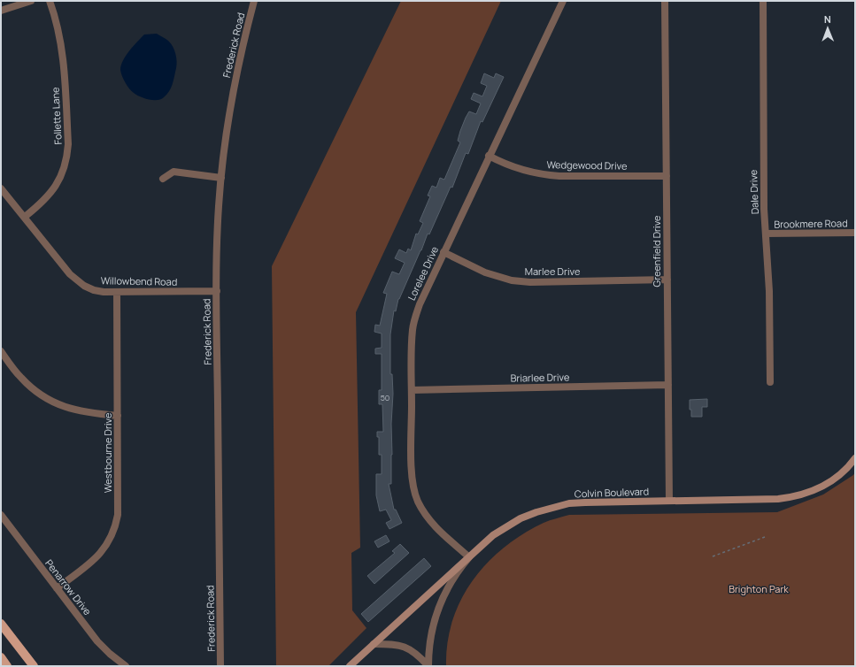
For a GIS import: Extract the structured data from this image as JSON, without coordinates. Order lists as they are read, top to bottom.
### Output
{
  "streets": {
    "street": [
      "Frederick Road",
      "Follette Lane",
      "Wedgewood Drive",
      "Dale Drive",
      "Brookmere Road",
      "Greenfield Drive",
      "Marlee Drive",
      "Lorelee Drive",
      "Willowbend Road",
      "Briarlee Drive",
      "Westbourne Drive",
      "Colvin Boulevard",
      "Penarrow Drive"
    ]
  },
  "crossings": [
    ["Frederick Road", "Willowbend Road"],
    ["Follette Lane", "Willowbend Road"],
    ["Wedgewood Drive", "Greenfield Drive"],
    ["Wedgewood Drive", "Lorelee Drive"],
    ["Dale Drive", "Brookmere Road"],
    ["Greenfield Drive", "Marlee Drive"],
    ["Greenfield Drive", "Briarlee Drive"],
    ["Greenfield Drive", "Colvin Boulevard"],
    ["Marlee Drive", "Lorelee Drive"],
    ["Lorelee Drive", "Briarlee Drive"],
    ["Lorelee Drive", "Colvin Boulevard"],
    ["Willowbend Road", "Westbourne Drive"],
    ["Westbourne Drive", "Penarrow Drive"]
  ],
  "parks": ["Brighton Park"],
  "house_numbers": ["50"],
  "north": "top"
}
